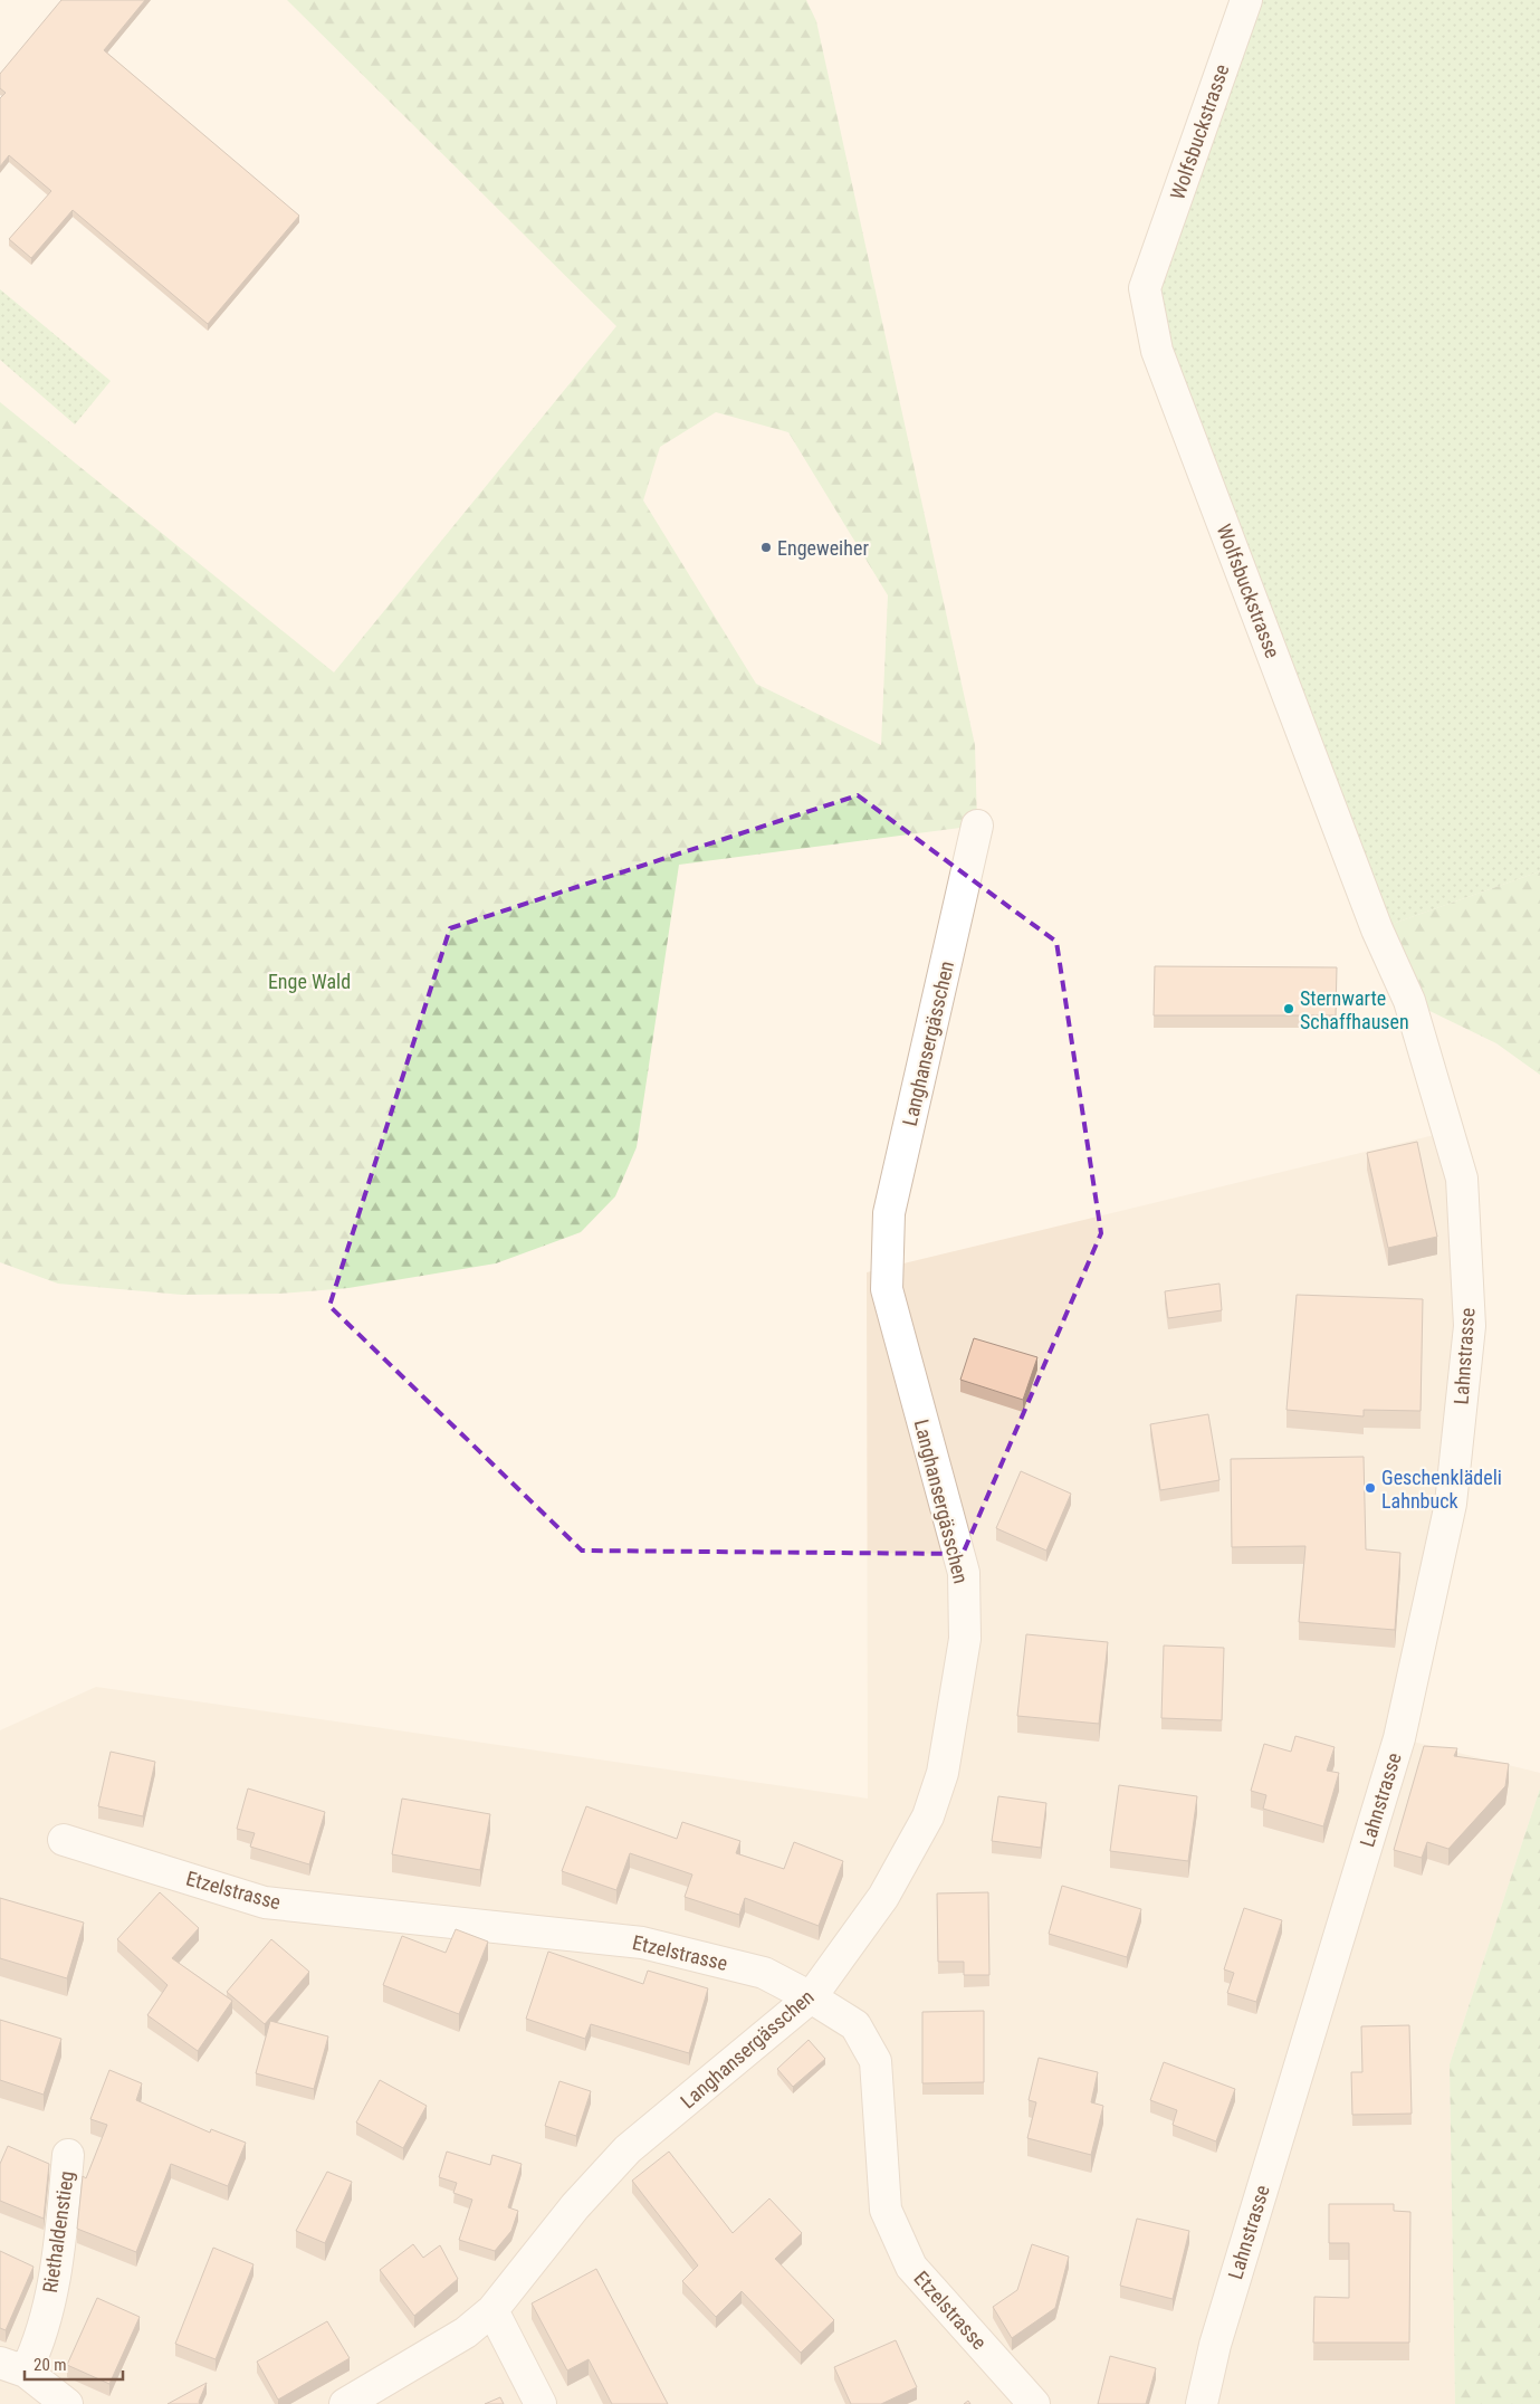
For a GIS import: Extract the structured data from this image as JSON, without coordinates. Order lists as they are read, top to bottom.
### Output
{
  "streets": {
    "street": [
      "Wolfsbuckstrasse",
      "Langhansergässchen",
      "Lahnstrasse",
      "Etzelstrasse",
      "Riethaldenstieg"
    ]
  },
  "crossings": [
    ["Wolfsbuckstrasse", "Lahnstrasse"],
    ["Langhansergässchen", "Etzelstrasse"]
  ],
  "parks": ["Enge Wald"],
  "places": ["Engeweiher", "Sternwarte Schaffhausen", "Geschenklädeli Lahnbuck"],
  "scale_bar": "20 m"
}
